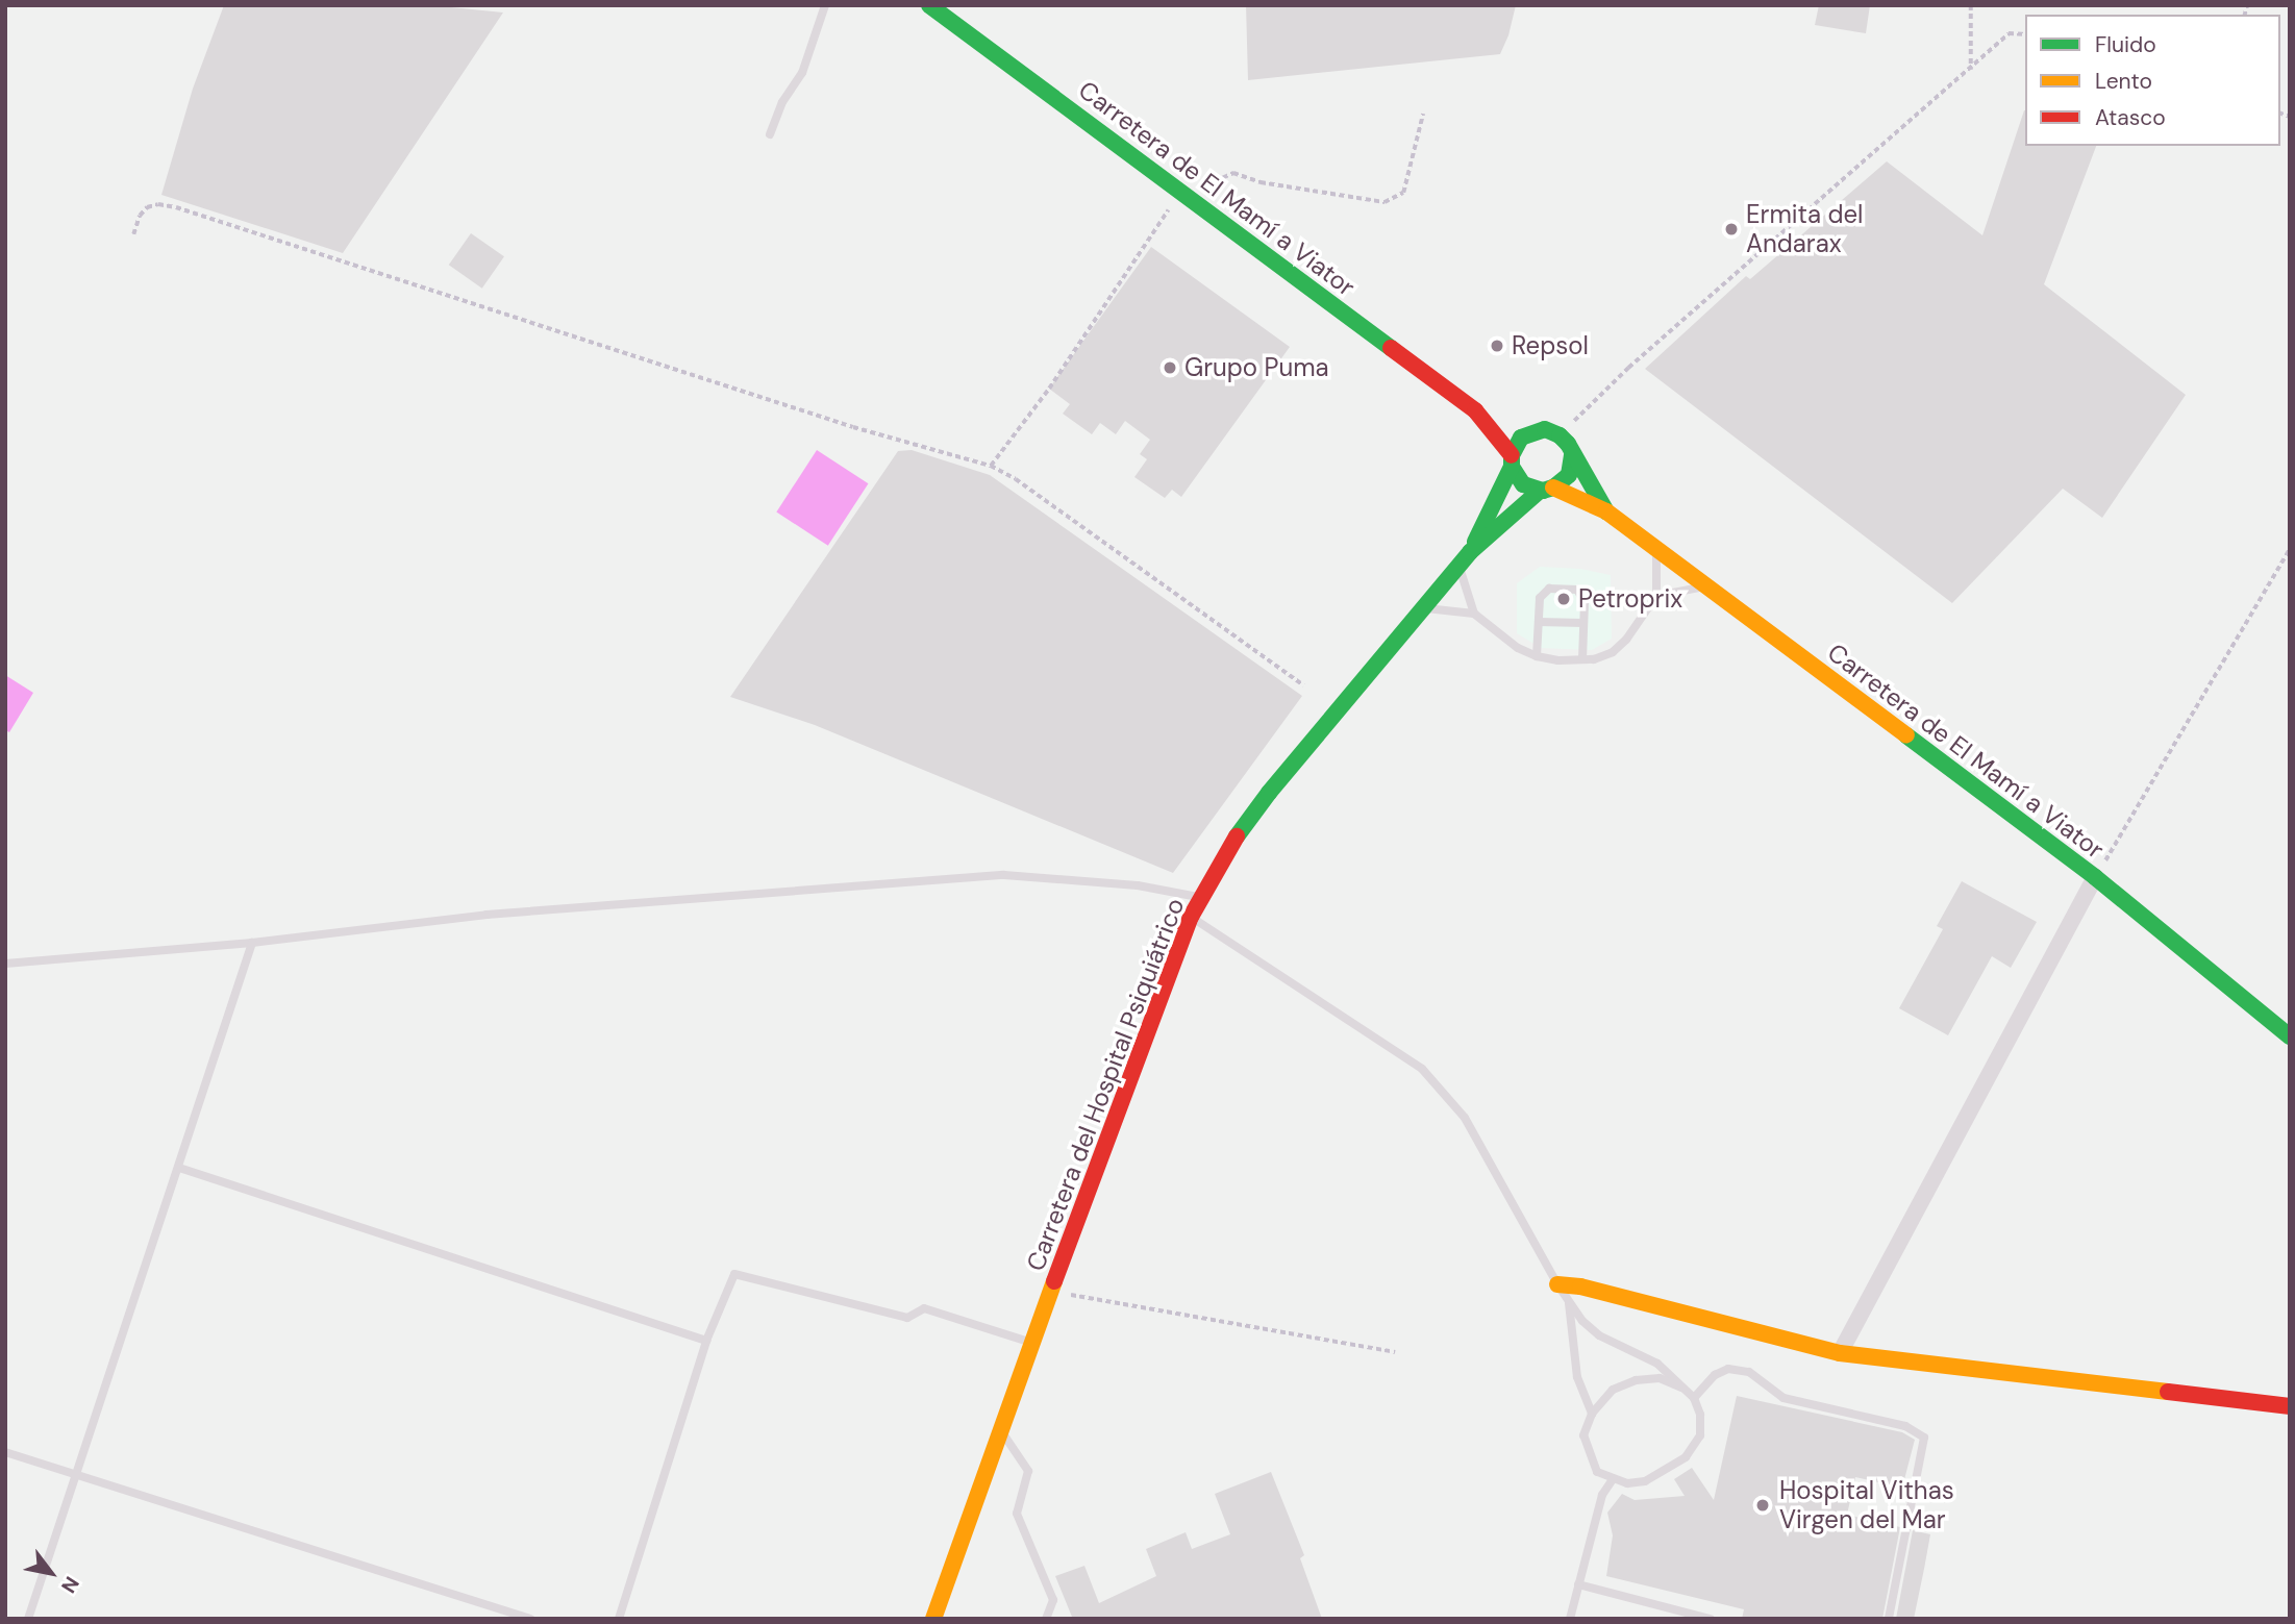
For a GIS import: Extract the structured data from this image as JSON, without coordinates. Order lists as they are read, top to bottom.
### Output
{
  "streets": {
    "street": ["Carretera de El Mamí a Viator", "Carretera del Hospital Psiquiátrico"]
  },
  "places": [
    "Ermita del Andarax",
    "Repsol",
    "Grupo Puma",
    "Petroprix",
    "Hospital Vithas Virgen del Mar"
  ],
  "legend": ["Fluido", "Lento", "Atasco"],
  "north": "bottom right"
}
